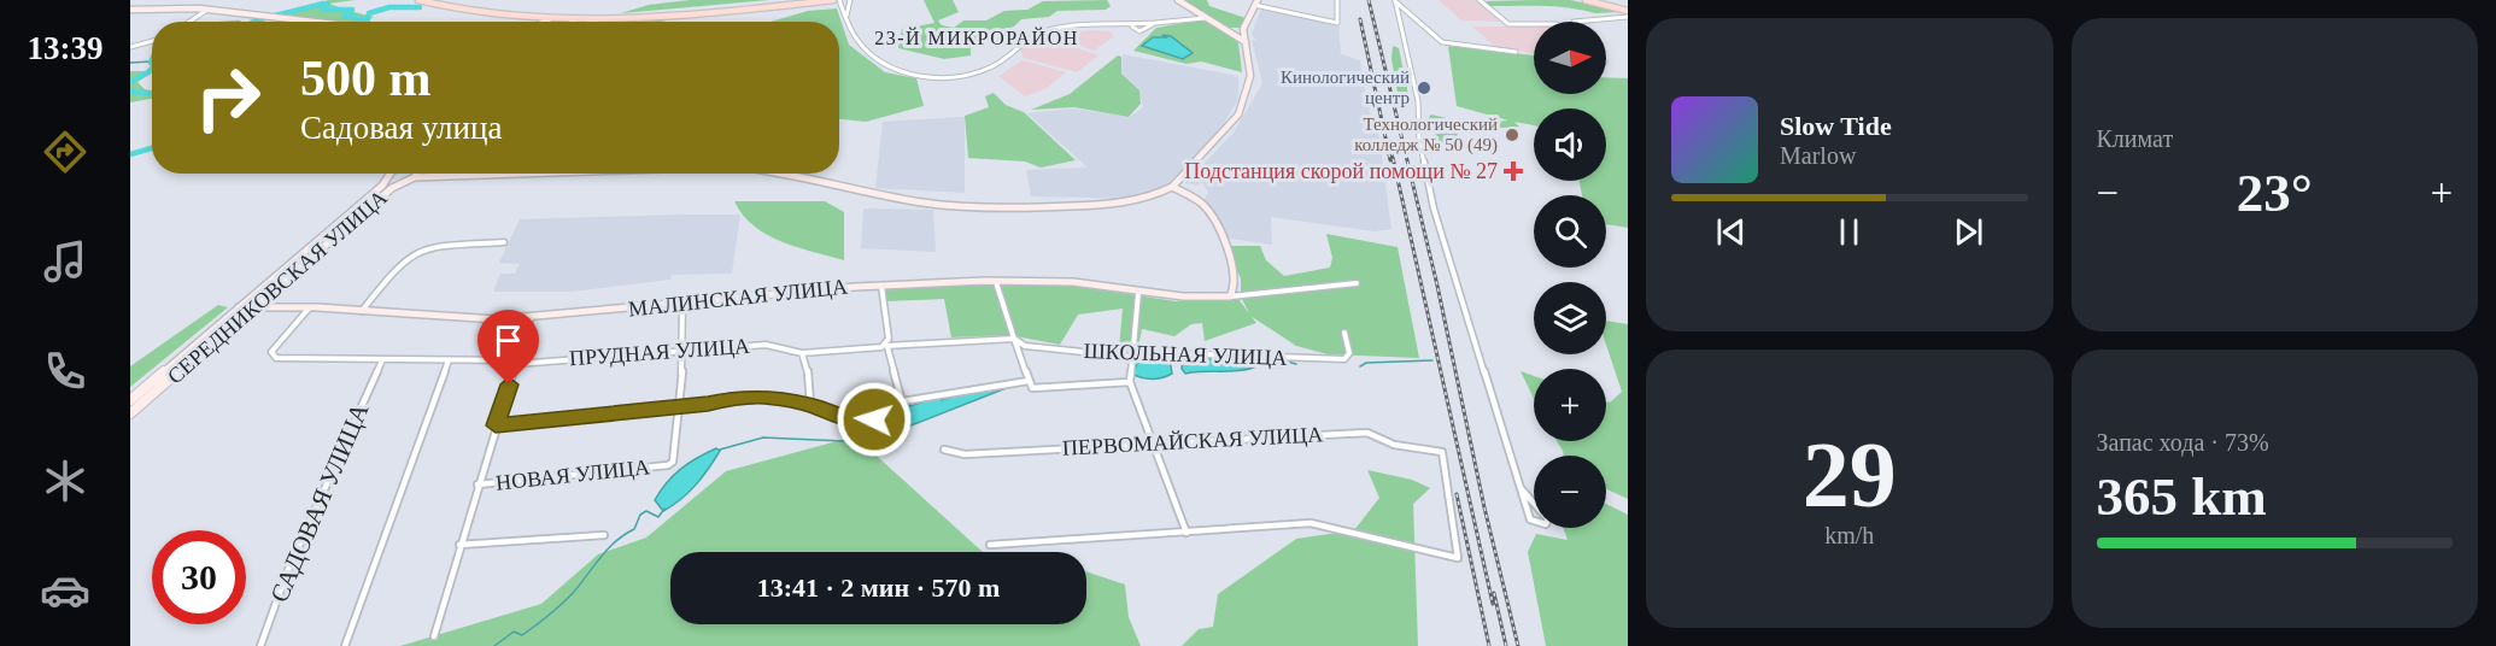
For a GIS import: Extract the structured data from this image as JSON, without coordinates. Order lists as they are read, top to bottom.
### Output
{
  "streets": {
    "street": [
      "СЕРЕДНИКОВСКАЯ УЛИЦА",
      "МАЛИНСКАЯ УЛИЦА",
      "ПРУДНАЯ УЛИЦА",
      "ШКОЛЬНАЯ УЛИЦА",
      "ПЕРВОМАЙСКАЯ УЛИЦА",
      "НОВАЯ УЛИЦА",
      "САДОВАЯ УЛИЦА"
    ]
  },
  "crossings": [
    ["СЕРЕДНИКОВСКАЯ УЛИЦА", "МАЛИНСКАЯ УЛИЦА"],
    ["МАЛИНСКАЯ УЛИЦА", "ПРУДНАЯ УЛИЦА"],
    ["ПРУДНАЯ УЛИЦА", "ШКОЛЬНАЯ УЛИЦА"],
    ["ПРУДНАЯ УЛИЦА", "САДОВАЯ УЛИЦА"]
  ],
  "districts": ["23-Й МИКРОРАЙОН"],
  "places": {
    "other": ["Кинологический центр", "Технологический колледж № 50 (49)"],
    "health": ["Подстанция скорой помощи № 27"]
  },
  "north": "right",
  "page": {
    "tabs": "13:39",
    "tile": [
      "Климат",
      ["29", "km/h"],
      ["Запас хода · 73%", "365 km"]
    ],
    "map_buttons": ["+", "−"],
    "turn": ["500 m", "Садовая улица"],
    "song": ["Slow Tide", "Marlow"],
    "heat": ["−", "23°", "+"],
    "limit": "30",
    "trip": "13:41 · 2 мин · 570 m"
  }
}
